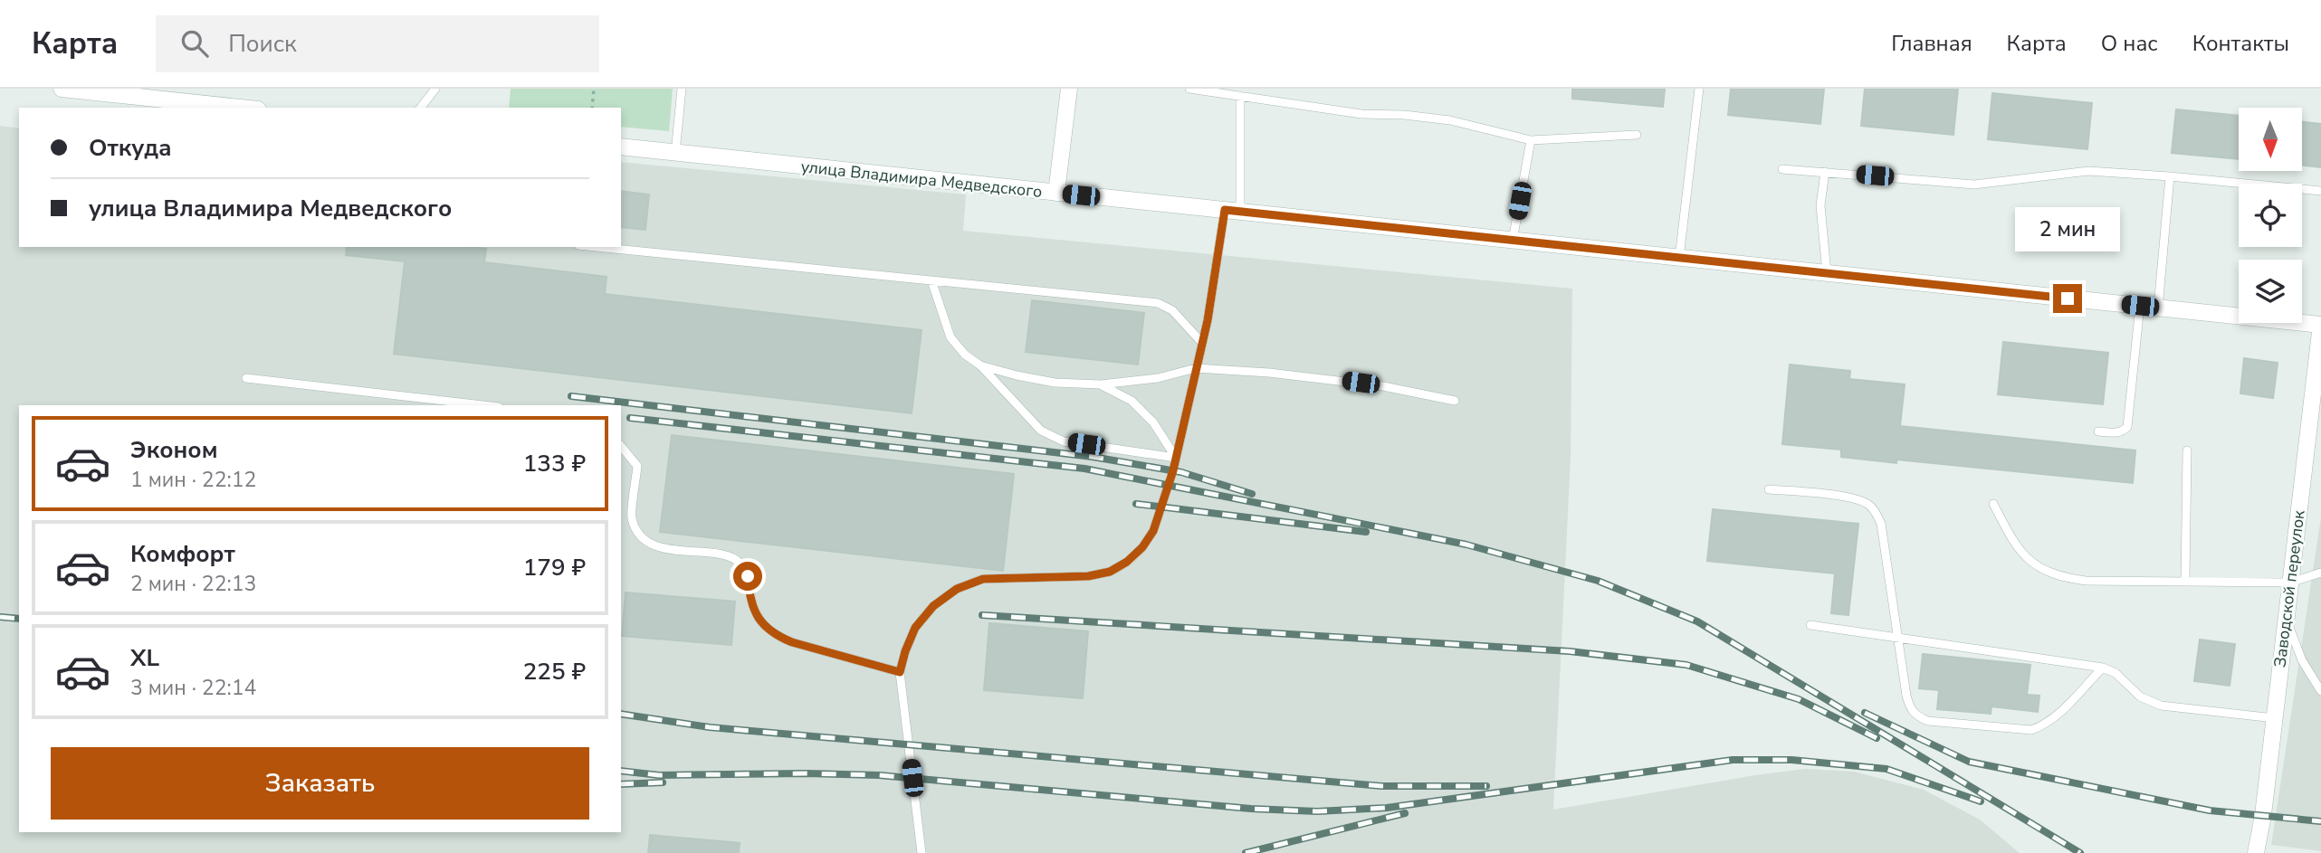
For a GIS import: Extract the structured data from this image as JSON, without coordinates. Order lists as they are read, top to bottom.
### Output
{
  "streets": {
    "street": ["улица Владимира Медведского", "Заводской переулок"]
  },
  "crossings": [
    ["улица Владимира Медведского", "Заводской переулок"]
  ],
  "north": "bottom",
  "page": {
    "header": "Карта",
    "search": "Поиск",
    "nav": [
      "Главная",
      "Карта",
      "О нас",
      "Контакты"
    ],
    "banner": ["Откуда", "улица Владимира Медведского"],
    "bubble": "2 мин",
    "list": [
      {
        "name": "Эконом",
        "note": "1 мин · 22:12",
        "value": "133 ₽"
      },
      {
        "name": "Комфорт",
        "note": "2 мин · 22:13",
        "value": "179 ₽"
      },
      {
        "name": "XL",
        "note": "3 мин · 22:14",
        "value": "225 ₽"
      }
    ],
    "buttons": "Заказать"
  }
}
